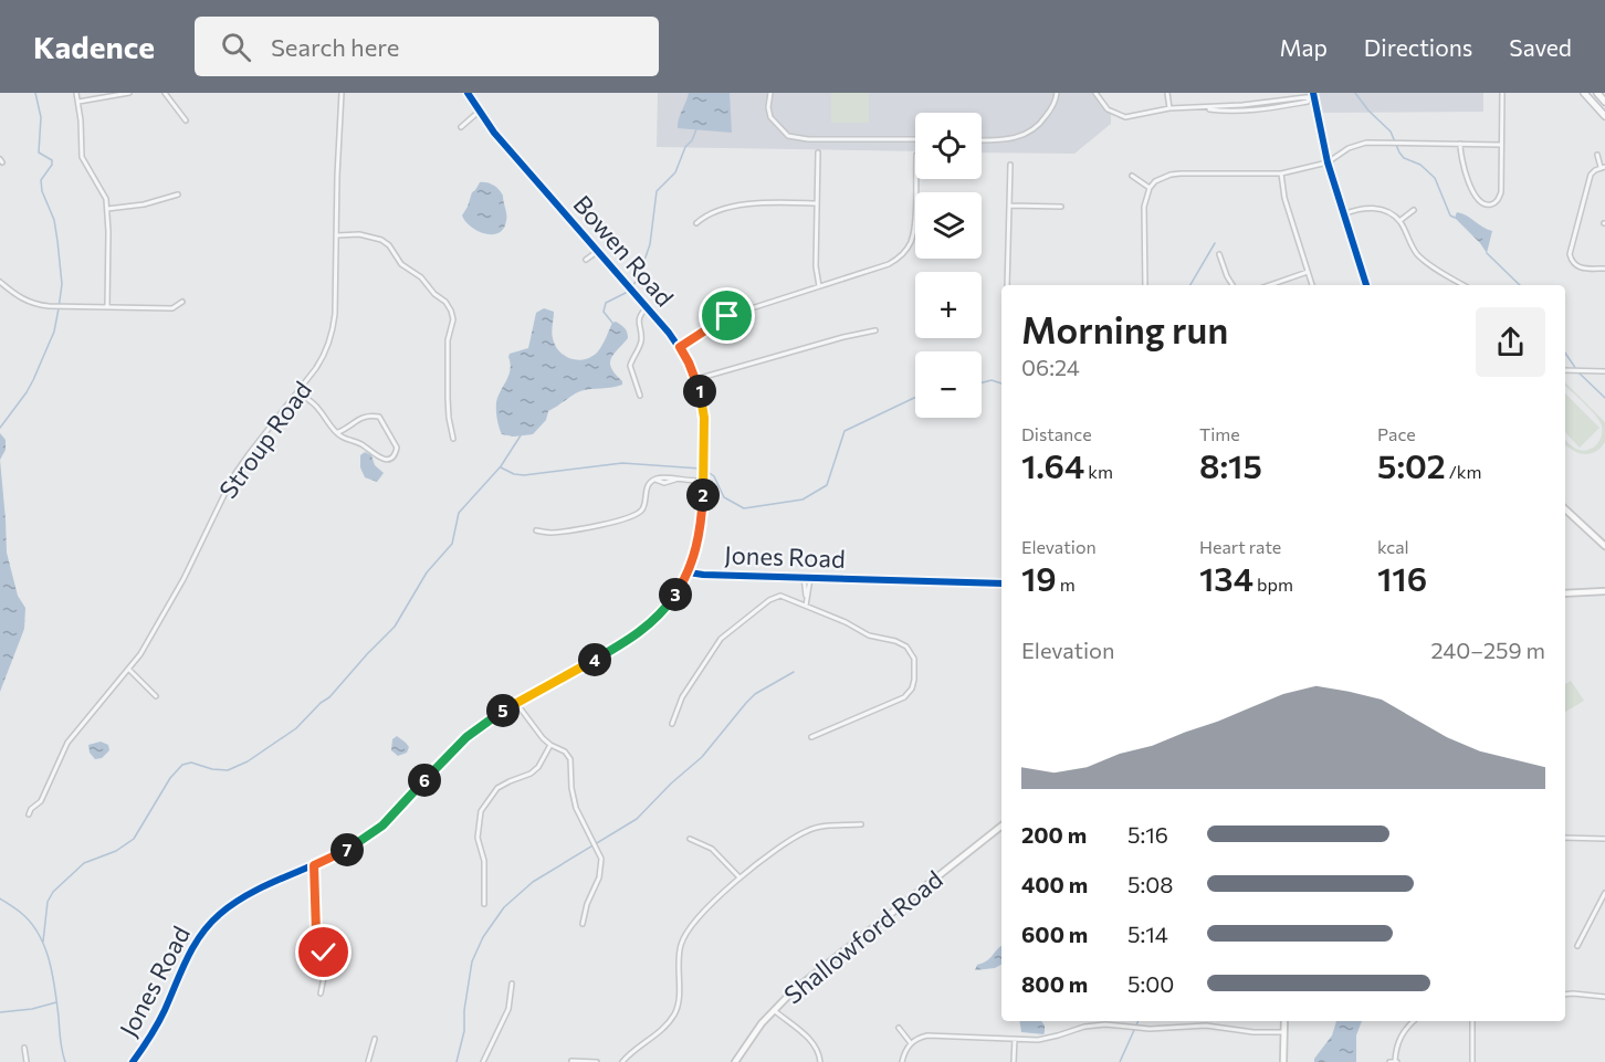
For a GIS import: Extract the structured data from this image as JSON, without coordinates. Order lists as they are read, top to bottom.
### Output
{
  "streets": {
    "street": [
      "Bowen Road",
      "Stroup Road",
      "Jones Road",
      "Shallowford Road"
    ]
  },
  "crossings": [
    ["Bowen Road", "Jones Road"]
  ],
  "page": {
    "header": "Kadence",
    "search": "Search here",
    "nav": ["Map", "Directions", "Saved"],
    "map_buttons": ["+", "−"],
    "heading": ["Morning run", "06:24"],
    "pins": [
      "1",
      "2",
      "3",
      "4",
      "5",
      "6",
      "7"
    ],
    "stats": [
      ["Distance", "1.64 km"],
      ["Time", "8:15"],
      ["Pace", "5:02 /km"],
      ["Elevation", "19 m"],
      ["Heart rate", "134 bpm"],
      ["kcal", "116"]
    ],
    "chart": ["Elevation", "240–259 m"],
    "list": [
      {
        "name": "200 m",
        "note": "5:16"
      },
      {
        "name": "400 m",
        "note": "5:08"
      },
      {
        "name": "600 m",
        "note": "5:14"
      },
      {
        "name": "800 m",
        "note": "5:00"
      }
    ]
  }
}
